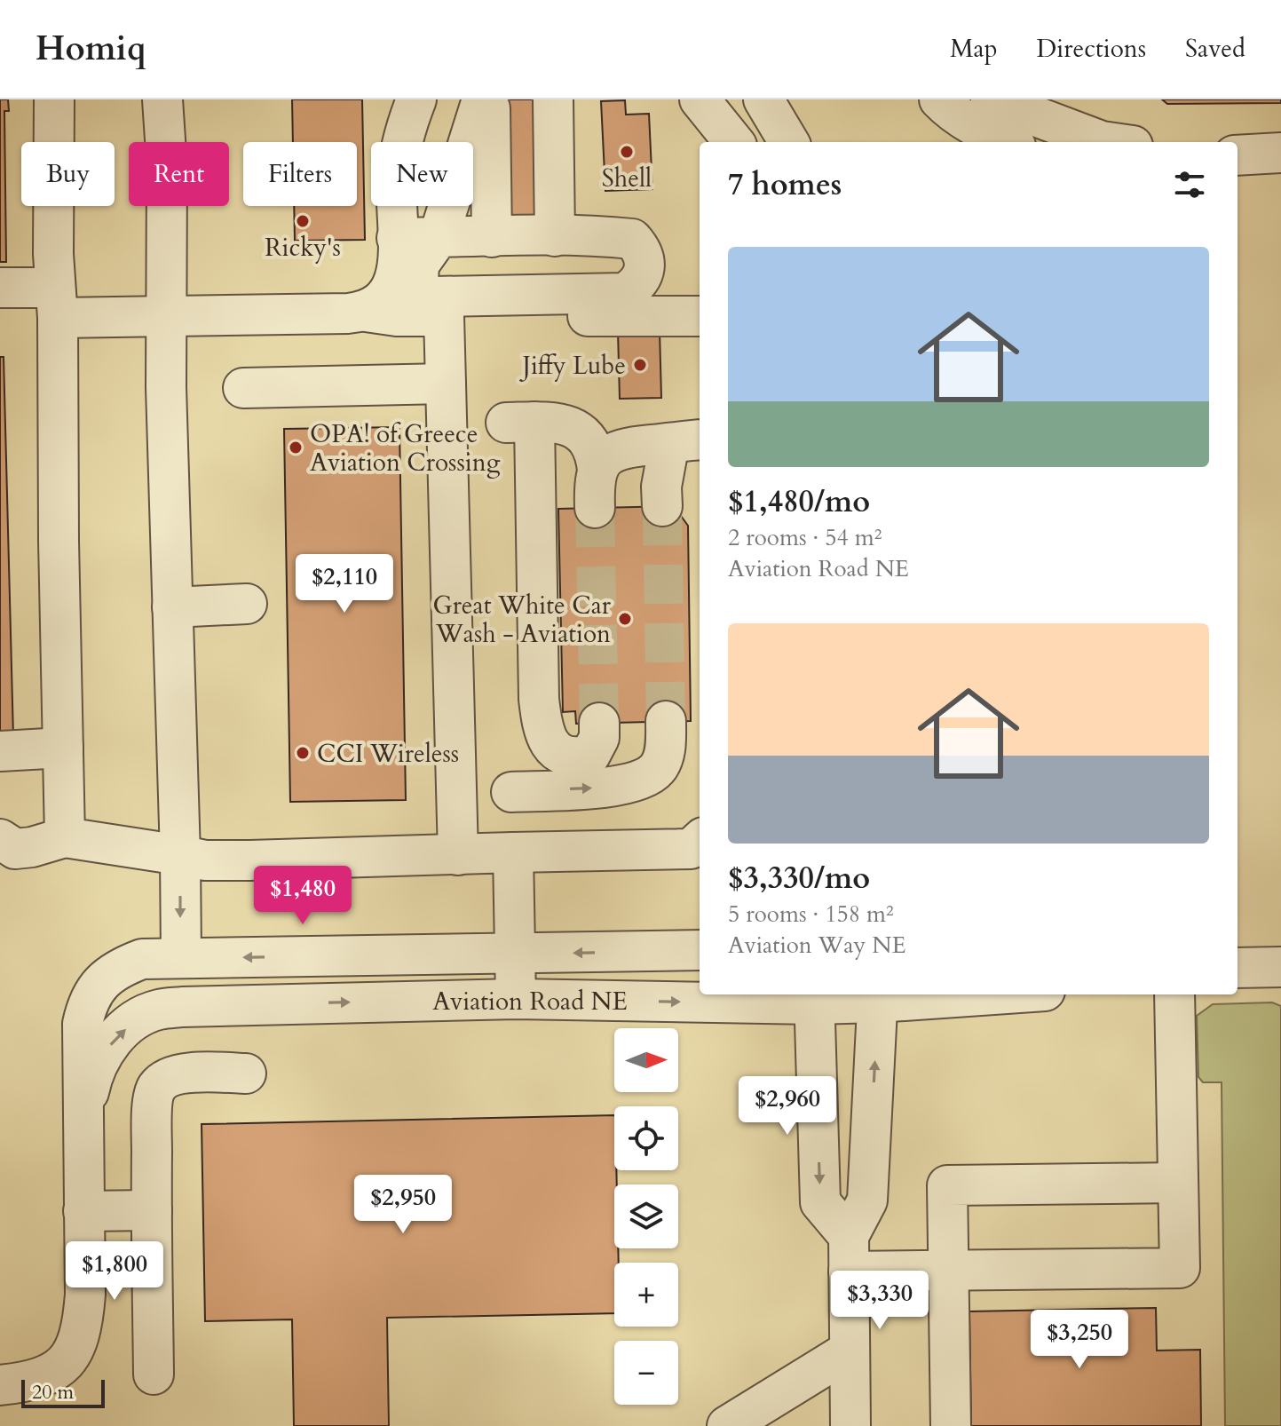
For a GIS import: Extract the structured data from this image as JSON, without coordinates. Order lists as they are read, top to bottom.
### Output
{
  "streets": {
    "street": ["Aviation Road NE"]
  },
  "places": [
    "Shell",
    "Ricky's",
    "Jiffy Lube",
    "OPA! of Greece Aviation Crossing",
    "Great White Car Wash - Aviation",
    "CCI Wireless"
  ],
  "scale_bar": "20 m",
  "north": "right",
  "page": {
    "header": "Homiq",
    "nav": ["Map", "Directions", "Saved"],
    "chip": [
      "Buy",
      "Rent",
      "Filters",
      "New"
    ],
    "heading": "7 homes",
    "list": [
      {
        "name": "$1,480/mo",
        "note": "2 rooms · 54 m² · Aviation Road NE"
      },
      {
        "name": "$3,330/mo",
        "note": "5 rooms · 158 m² · Aviation Way NE"
      }
    ],
    "price": [
      "$2,110",
      "$1,480",
      "$2,960",
      "$2,950",
      "$1,800",
      "$3,330",
      "$3,250"
    ],
    "map_buttons": ["+", "−"],
    "scale": "20 m"
  }
}
